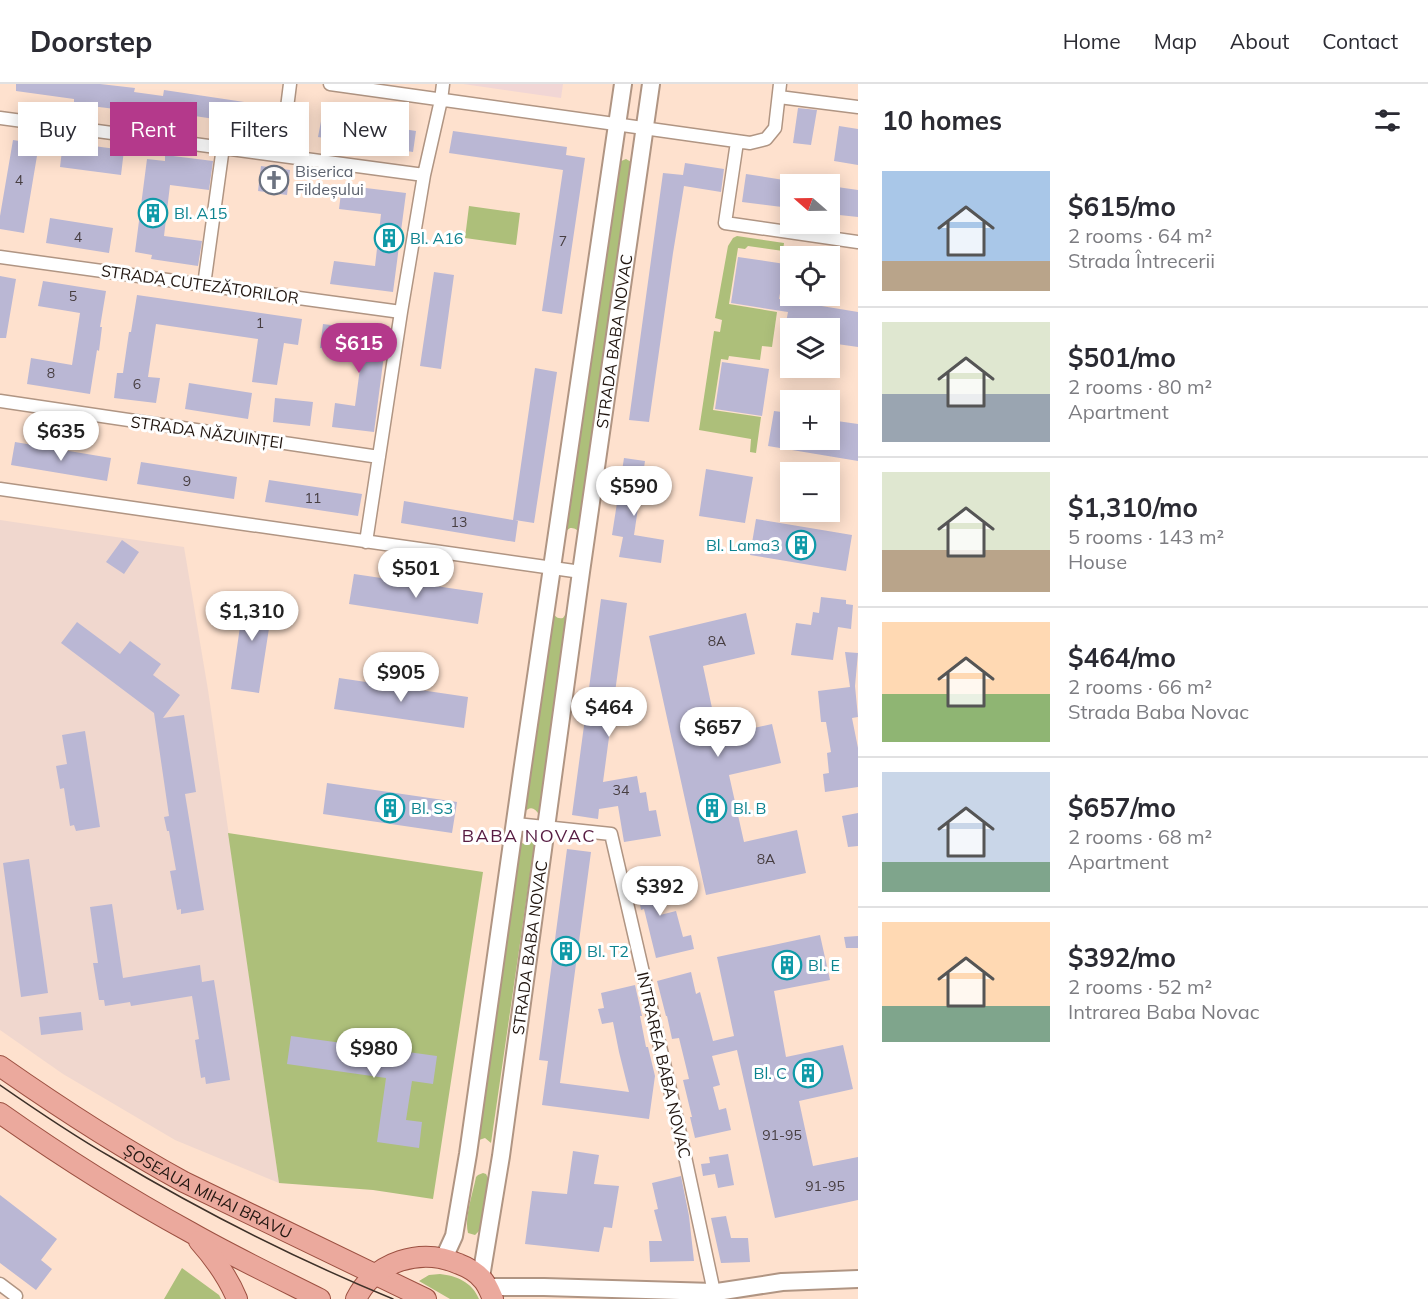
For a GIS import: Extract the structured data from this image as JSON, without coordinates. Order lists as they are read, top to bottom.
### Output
{
  "streets": {
    "main road": ["STRADA BABA NOVAC", "ȘOSEAUA MIHAI BRAVU"],
    "street": ["STRADA CUTEZĂTORILOR", "STRADA NĂZUINȚEI", "INTRAREA BABA NOVAC"]
  },
  "crossings": [
    ["STRADA BABA NOVAC", "INTRAREA BABA NOVAC"]
  ],
  "districts": ["BABA NOVAC"],
  "places": {
    "church": ["Biserica Fildeșului"],
    "building": [
      "Bl. A15",
      "Bl. A16",
      "Bl. Lama3",
      "Bl. S3",
      "Bl. B",
      "Bl. T2",
      "Bl. E",
      "Bl. C"
    ]
  },
  "house_numbers": [
    "4",
    "4",
    "7",
    "5",
    "1",
    "8",
    "6",
    "9",
    "11",
    "13",
    "8A",
    "34",
    "8A",
    "91-95",
    "91-95"
  ],
  "north": "left",
  "page": {
    "header": "Doorstep",
    "nav": [
      "Home",
      "Map",
      "About",
      "Contact"
    ],
    "heading": "10 homes",
    "chip": [
      "Buy",
      "Rent",
      "Filters",
      "New"
    ],
    "list": [
      {
        "name": "$615/mo",
        "note": "2 rooms · 64 m² · Strada Întrecerii"
      },
      {
        "name": "$501/mo",
        "note": "2 rooms · 80 m² · Apartment"
      },
      {
        "name": "$1,310/mo",
        "note": "5 rooms · 143 m² · House"
      },
      {
        "name": "$464/mo",
        "note": "2 rooms · 66 m² · Strada Baba Novac"
      },
      {
        "name": "$657/mo",
        "note": "2 rooms · 68 m² · Apartment"
      },
      {
        "name": "$392/mo",
        "note": "2 rooms · 52 m² · Intrarea Baba Novac"
      }
    ],
    "map_buttons": ["+", "−"],
    "price": [
      "$615",
      "$635",
      "$590",
      "$501",
      "$1,310",
      "$905",
      "$464",
      "$657",
      "$392",
      "$980"
    ]
  }
}
